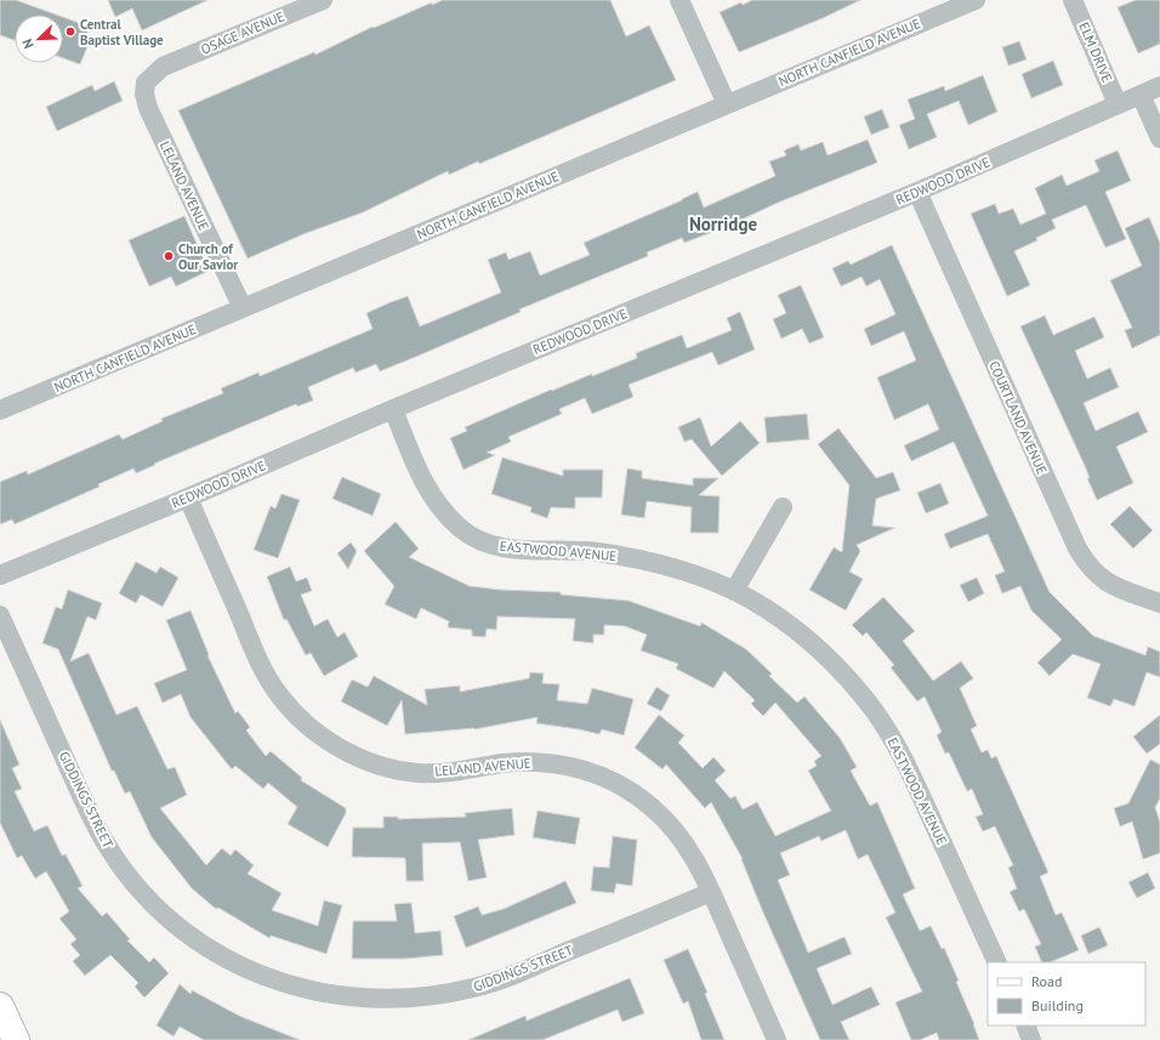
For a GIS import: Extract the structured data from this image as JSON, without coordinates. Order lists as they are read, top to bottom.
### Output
{
  "streets": {
    "street": [
      "OSAGE AVENUE",
      "NORTH CANFIELD AVENUE",
      "ELM DRIVE",
      "REDWOOD DRIVE",
      "LELAND AVENUE",
      "COURTLAND AVENUE",
      "EASTWOOD AVENUE",
      "GIDDINGS STREET"
    ]
  },
  "crossings": [
    ["OSAGE AVENUE", "LELAND AVENUE"],
    ["NORTH CANFIELD AVENUE", "LELAND AVENUE"],
    ["ELM DRIVE", "REDWOOD DRIVE"],
    ["REDWOOD DRIVE", "LELAND AVENUE"],
    ["REDWOOD DRIVE", "COURTLAND AVENUE"],
    ["REDWOOD DRIVE", "EASTWOOD AVENUE"],
    ["LELAND AVENUE", "GIDDINGS STREET"]
  ],
  "districts": ["Norridge"],
  "places": ["Central Baptist Village", "Church of Our Savior"],
  "legend": ["Road", "Building"],
  "north": "bottom left"
}
